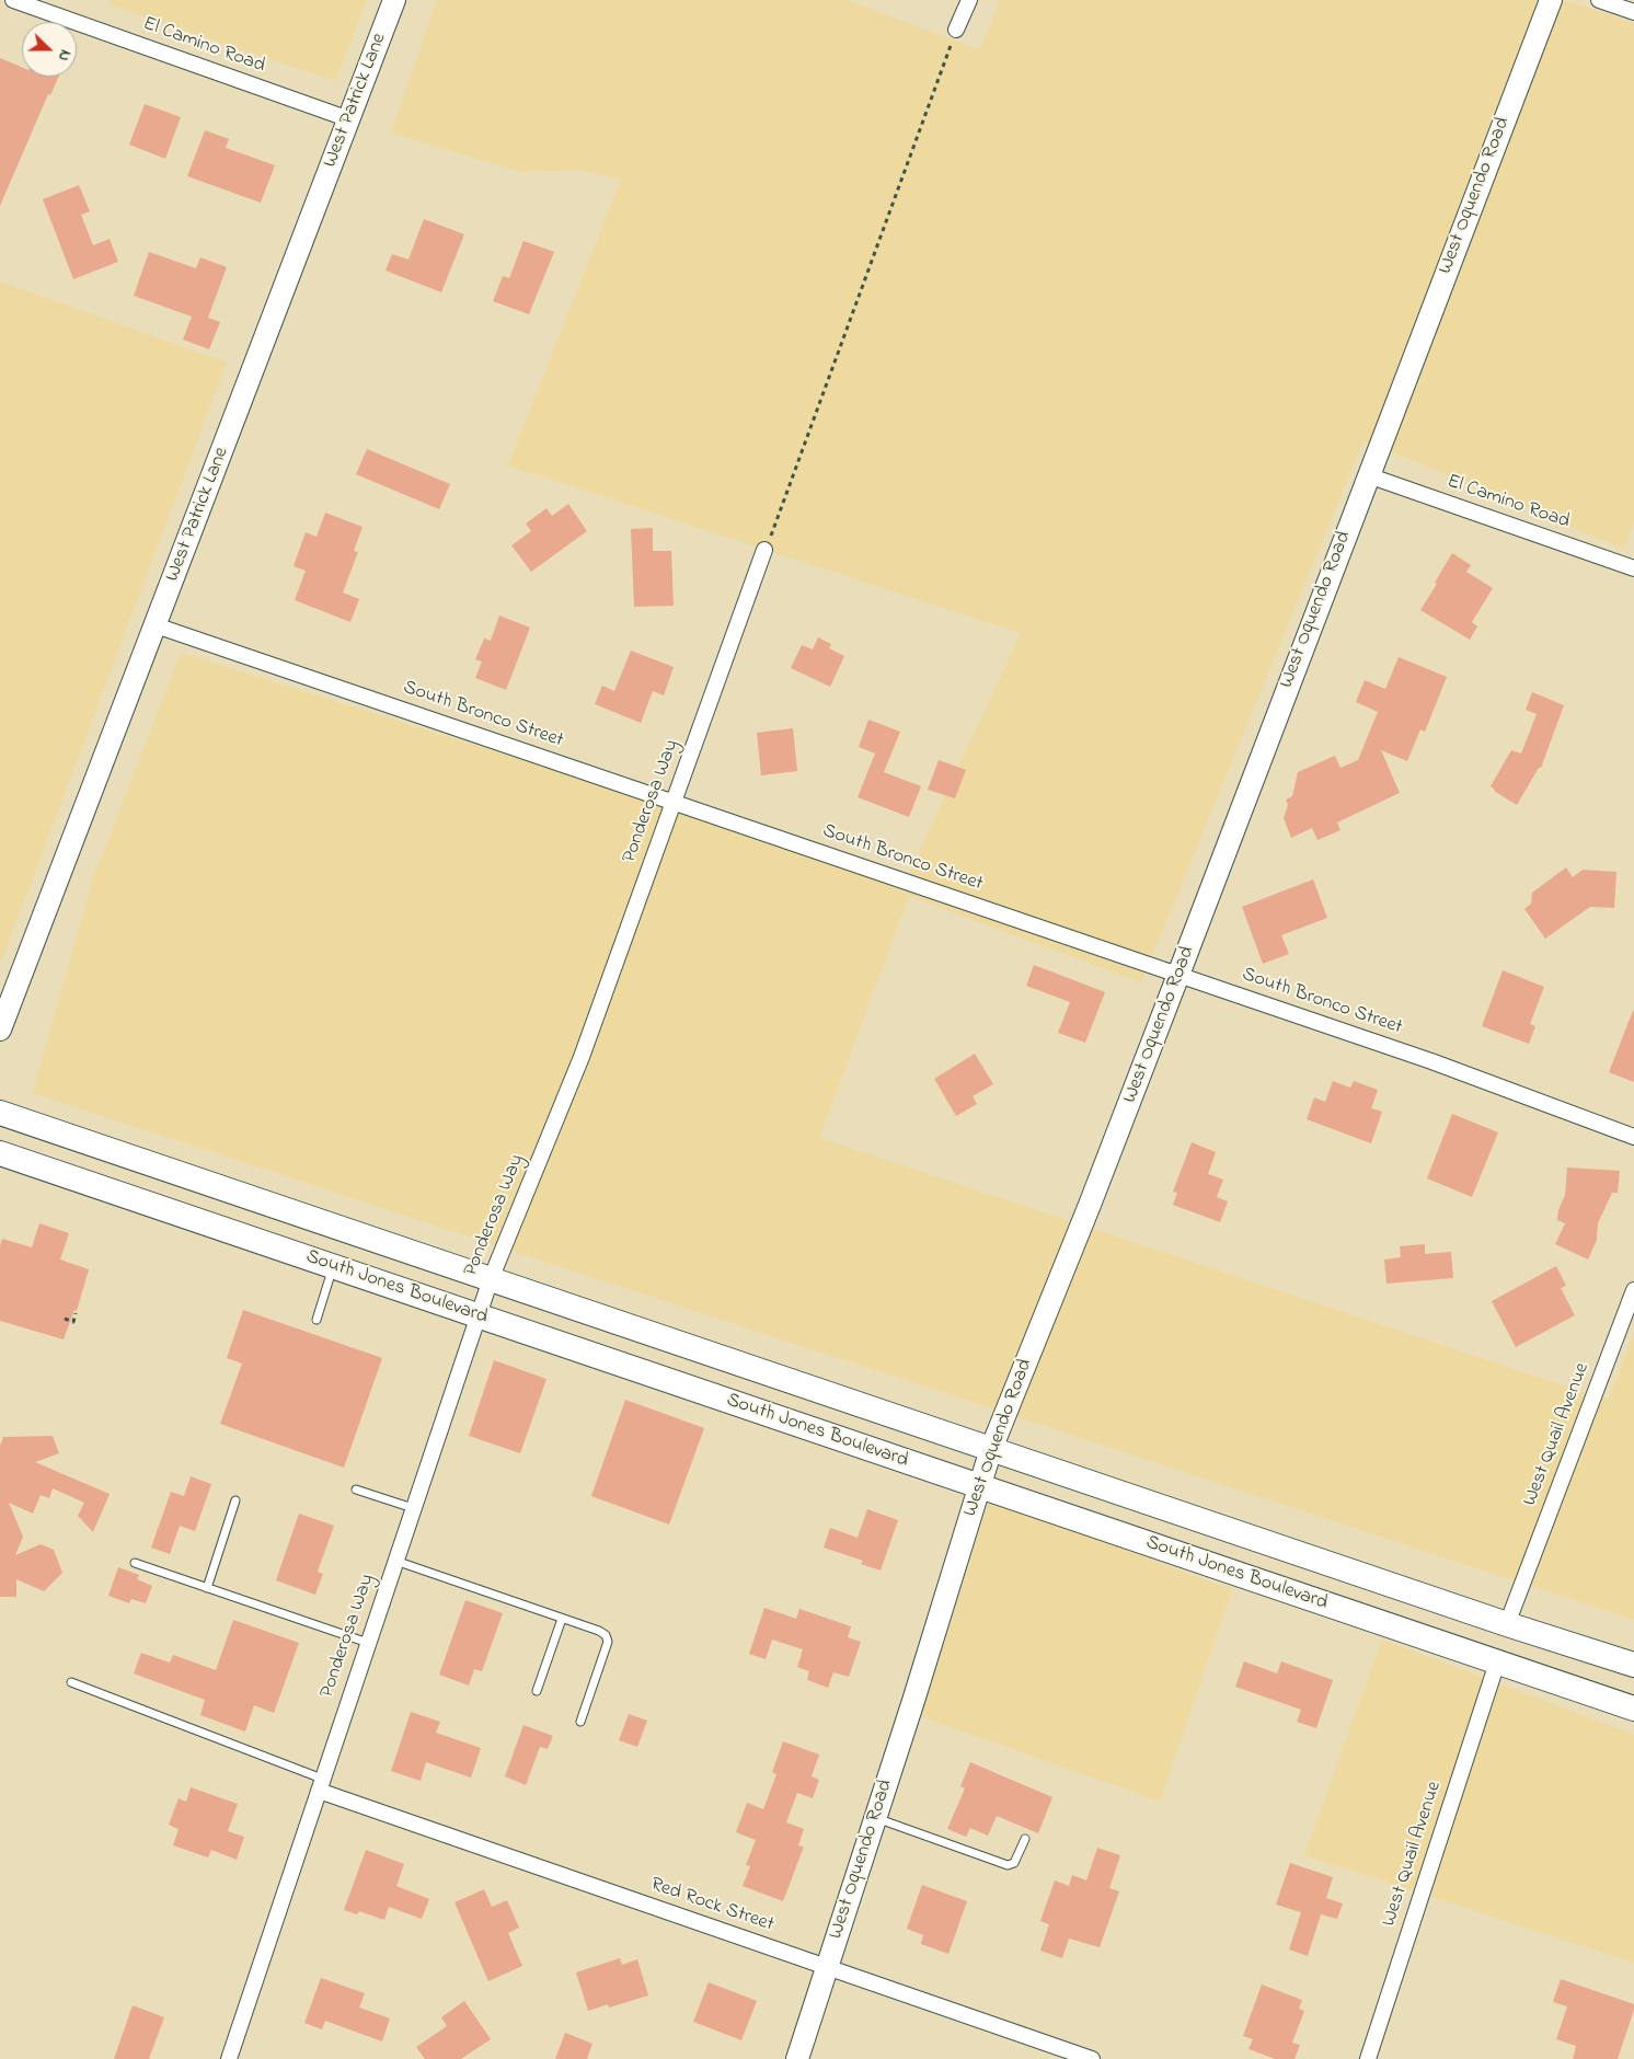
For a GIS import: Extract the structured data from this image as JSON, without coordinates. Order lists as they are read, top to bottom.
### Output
{
  "streets": {
    "main road": ["South Jones Boulevard"],
    "street": [
      "El Camino Road",
      "West Patrick Lane",
      "West Oquendo Road",
      "South Bronco Street",
      "Ponderosa Way",
      "West Quail Avenue",
      "Red Rock Street"
    ]
  },
  "crossings": [
    ["El Camino Road", "West Patrick Lane"],
    ["El Camino Road", "West Oquendo Road"],
    ["West Patrick Lane", "South Bronco Street"],
    ["West Oquendo Road", "South Bronco Street"],
    ["West Oquendo Road", "South Jones Boulevard"],
    ["West Oquendo Road", "Red Rock Street"],
    ["South Bronco Street", "Ponderosa Way"],
    ["Ponderosa Way", "South Jones Boulevard"],
    ["Ponderosa Way", "Red Rock Street"],
    ["South Jones Boulevard", "West Quail Avenue"]
  ],
  "north": "right"
}
